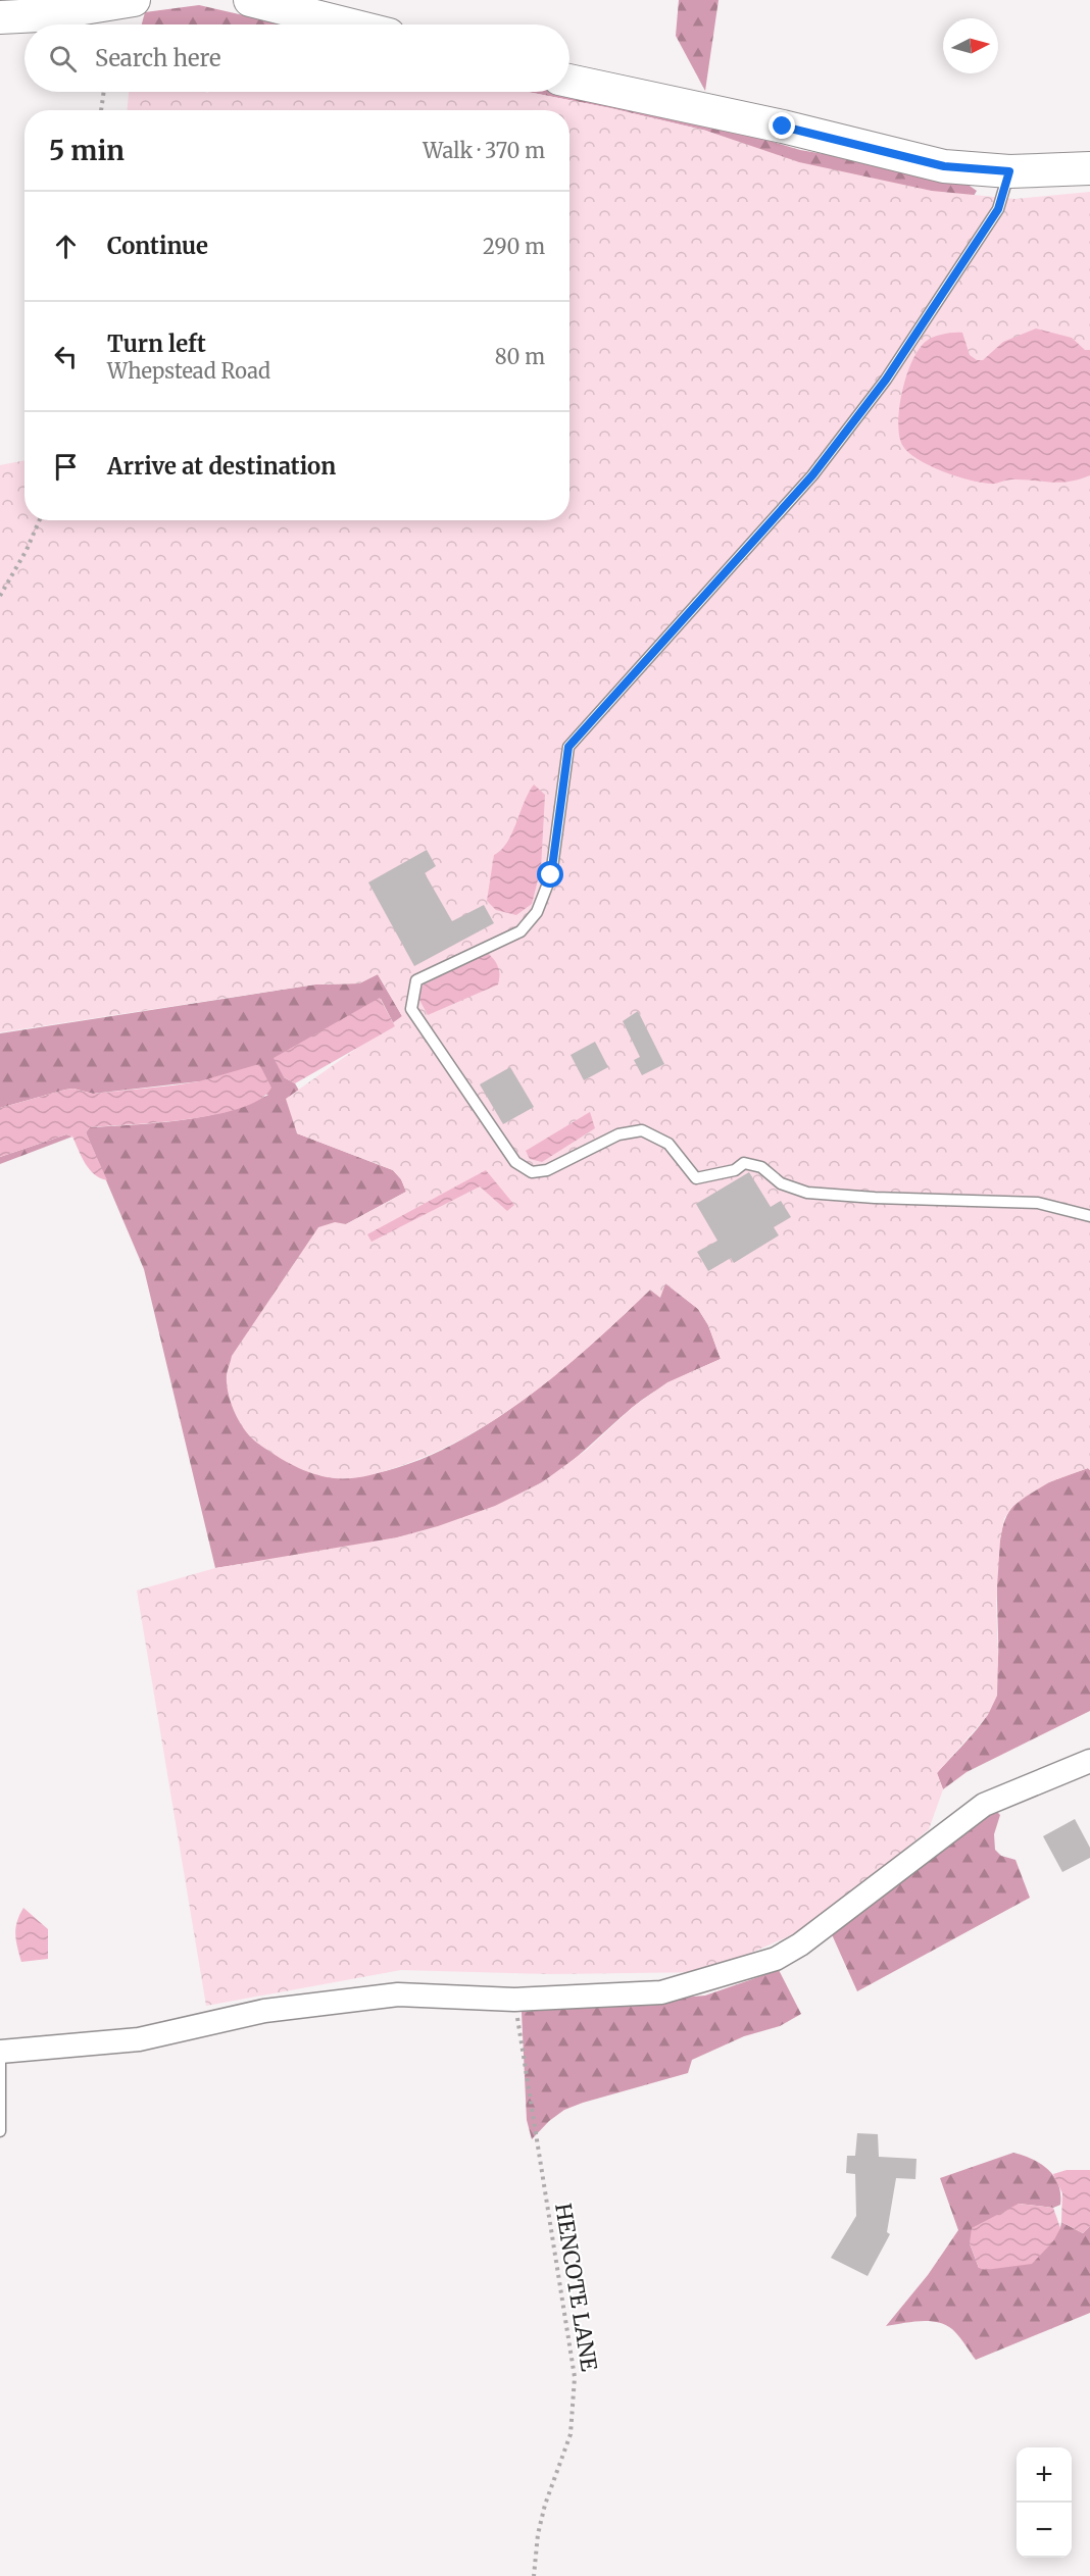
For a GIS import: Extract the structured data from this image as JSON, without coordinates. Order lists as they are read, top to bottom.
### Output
{
  "streets": {
    "path": ["HENCOTE LANE"]
  },
  "north": "right",
  "page": {
    "search": "Search here",
    "heading": ["5 min", "Walk · 370 m"],
    "list": [
      ["Continue", "290 m"],
      ["Turn left", "Whepstead Road", "80 m"],
      "Arrive at destination"
    ],
    "map_buttons": ["+", "−"]
  }
}
